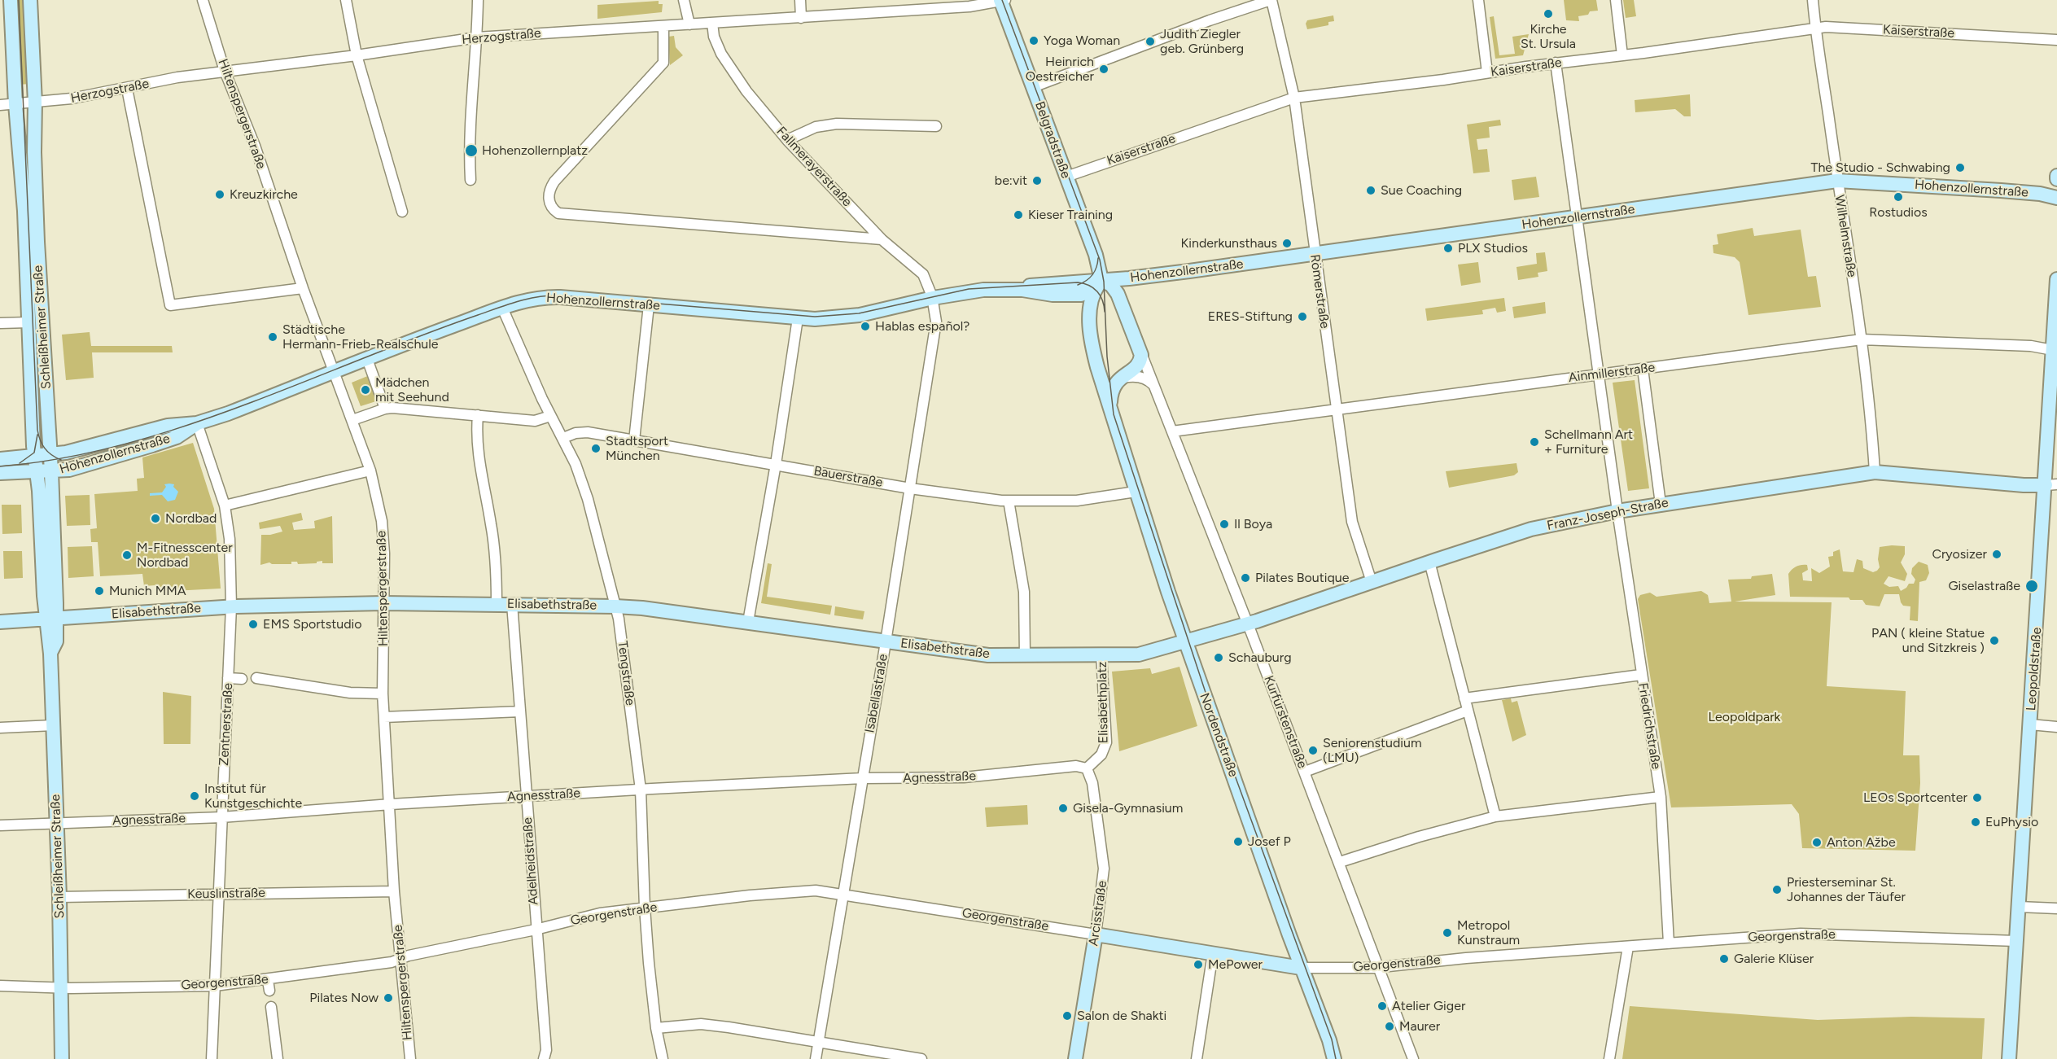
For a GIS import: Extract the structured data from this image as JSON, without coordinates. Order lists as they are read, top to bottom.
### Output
{
  "streets": {
    "main road": [
      "Belgradstraße",
      "Hohenzollernstraße",
      "Schleißheimer Straße",
      "Franz-Joseph-Straße",
      "Elisabethstraße",
      "Leopoldstraße",
      "Elisabethplatz",
      "Nordendstraße",
      "Arcisstraße",
      "Georgenstraße"
    ],
    "street": [
      "Kaiserstraße",
      "Herzogstraße",
      "Hiltenspergerstraße",
      "Fallmerayerstraße",
      "Wilhelmstraße",
      "Römerstraße",
      "Ainmillerstraße",
      "Bauerstraße",
      "Tengstraße",
      "Isabellastraße",
      "Kurfürstenstraße",
      "Zentnerstraße",
      "Friedrichstraße",
      "Agnesstraße",
      "Adelheidstraße",
      "Keuslinstraße"
    ]
  },
  "crossings": [
    ["Kaiserstraße", "Belgradstraße"],
    ["Kaiserstraße", "Wilhelmstraße"],
    ["Kaiserstraße", "Römerstraße"],
    ["Herzogstraße", "Hiltenspergerstraße"],
    ["Herzogstraße", "Belgradstraße"],
    ["Herzogstraße", "Fallmerayerstraße"],
    ["Herzogstraße", "Schleißheimer Straße"],
    ["Hiltenspergerstraße", "Hohenzollernstraße"],
    ["Hiltenspergerstraße", "Elisabethstraße"],
    ["Hiltenspergerstraße", "Agnesstraße"],
    ["Hiltenspergerstraße", "Keuslinstraße"],
    ["Hiltenspergerstraße", "Georgenstraße"],
    ["Belgradstraße", "Hohenzollernstraße"],
    ["Fallmerayerstraße", "Hohenzollernstraße"],
    ["Fallmerayerstraße", "Isabellastraße"],
    ["Hohenzollernstraße", "Wilhelmstraße"],
    ["Hohenzollernstraße", "Römerstraße"],
    ["Hohenzollernstraße", "Schleißheimer Straße"],
    ["Hohenzollernstraße", "Tengstraße"],
    ["Hohenzollernstraße", "Isabellastraße"],
    ["Hohenzollernstraße", "Zentnerstraße"],
    ["Wilhelmstraße", "Ainmillerstraße"],
    ["Wilhelmstraße", "Franz-Joseph-Straße"],
    ["Römerstraße", "Ainmillerstraße"],
    ["Römerstraße", "Franz-Joseph-Straße"],
    ["Schleißheimer Straße", "Elisabethstraße"],
    ["Schleißheimer Straße", "Agnesstraße"],
    ["Schleißheimer Straße", "Keuslinstraße"],
    ["Schleißheimer Straße", "Georgenstraße"],
    ["Ainmillerstraße", "Leopoldstraße"],
    ["Ainmillerstraße", "Kurfürstenstraße"],
    ["Ainmillerstraße", "Friedrichstraße"],
    ["Bauerstraße", "Tengstraße"],
    ["Bauerstraße", "Isabellastraße"],
    ["Bauerstraße", "Nordendstraße"],
    ["Franz-Joseph-Straße", "Leopoldstraße"],
    ["Franz-Joseph-Straße", "Elisabethplatz"],
    ["Franz-Joseph-Straße", "Kurfürstenstraße"],
    ["Franz-Joseph-Straße", "Friedrichstraße"],
    ["Franz-Joseph-Straße", "Nordendstraße"],
    ["Elisabethstraße", "Tengstraße"],
    ["Elisabethstraße", "Isabellastraße"],
    ["Elisabethstraße", "Elisabethplatz"],
    ["Elisabethstraße", "Zentnerstraße"],
    ["Elisabethstraße", "Adelheidstraße"],
    ["Leopoldstraße", "Georgenstraße"],
    ["Tengstraße", "Agnesstraße"],
    ["Tengstraße", "Georgenstraße"],
    ["Isabellastraße", "Agnesstraße"],
    ["Isabellastraße", "Georgenstraße"],
    ["Elisabethplatz", "Nordendstraße"],
    ["Elisabethplatz", "Agnesstraße"],
    ["Elisabethplatz", "Arcisstraße"],
    ["Kurfürstenstraße", "Georgenstraße"],
    ["Zentnerstraße", "Agnesstraße"],
    ["Zentnerstraße", "Keuslinstraße"],
    ["Zentnerstraße", "Georgenstraße"],
    ["Friedrichstraße", "Georgenstraße"],
    ["Nordendstraße", "Georgenstraße"],
    ["Agnesstraße", "Adelheidstraße"],
    ["Agnesstraße", "Arcisstraße"],
    ["Adelheidstraße", "Georgenstraße"],
    ["Arcisstraße", "Georgenstraße"]
  ],
  "parks": ["Leopoldpark"],
  "places": [
    "Kirche St. Ursula",
    "Yoga Woman",
    "Judith Ziegler geb. Grünberg",
    "Heinrich Oestreicher",
    "Hohenzollernplatz",
    "The Studio - Schwabing",
    "be:vit",
    "Sue Coaching",
    "Kreuzkirche",
    "Rostudios",
    "Kieser Training",
    "Kinderkunsthaus",
    "PLX Studios",
    "ERES-Stiftung",
    "Hablas español?",
    "Städtische Hermann-Frieb-Realschule",
    "Mädchen mit Seehund",
    "Schellmann Art + Furniture",
    "Stadtsport München",
    "Nordbad",
    "Il Boya",
    "Cryosizer",
    "M-Fitnesscenter Nordbad",
    "Pilates Boutique",
    "Giselastraße",
    "Munich MMA",
    "EMS Sportstudio",
    "PAN ( kleine Statue und Sitzkreis )",
    "Schauburg",
    "Seniorenstudium (LMU)",
    "Institut für Kunstgeschichte",
    "LEOs Sportcenter",
    "Gisela-Gymnasium",
    "EuPhysio",
    "Josef P",
    "Anton Ažbe",
    "Priesterseminar St. Johannes der Täufer",
    "Metropol Kunstraum",
    "Galerie Klüser",
    "MePower",
    "Pilates Now",
    "Atelier Giger",
    "Salon de Shakti",
    "Maurer"
  ]
}
